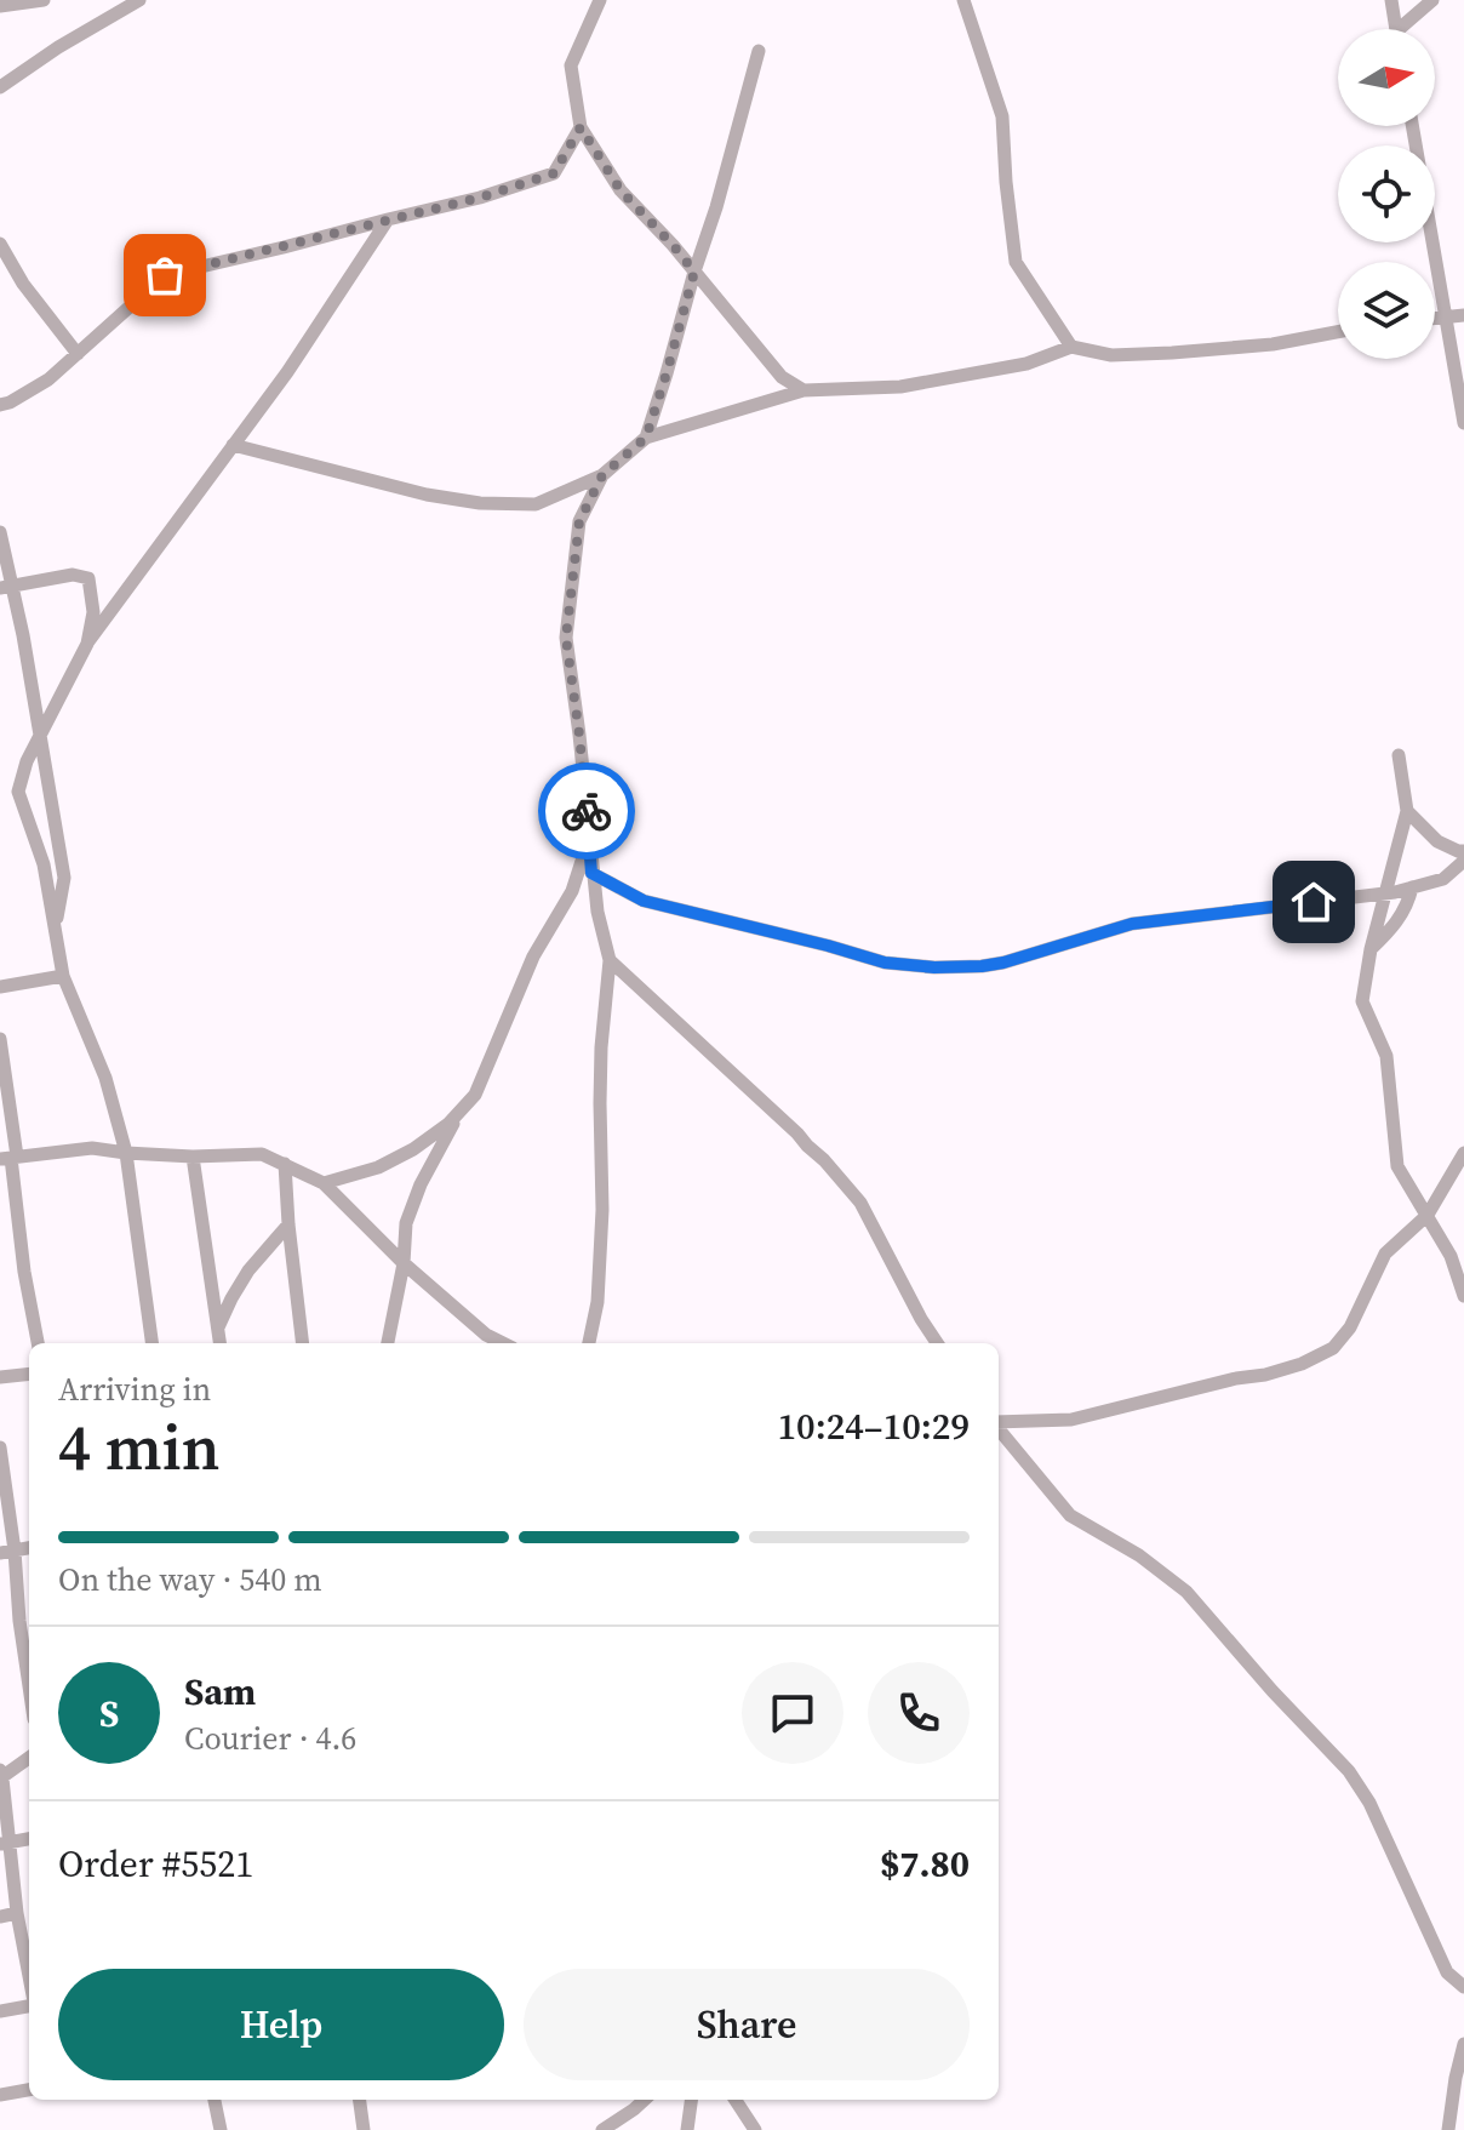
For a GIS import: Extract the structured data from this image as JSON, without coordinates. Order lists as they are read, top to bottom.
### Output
{
  "north": "right",
  "page": {
    "heading": ["4 min", "Arriving in", "10:24–10:29"],
    "panel": [
      "Sam",
      "Courier · 4.6",
      "Order #5521",
      "$7.80"
    ],
    "bar": "On the way · 540 m",
    "round": "S",
    "buttons": ["Help", "Share"]
  }
}
